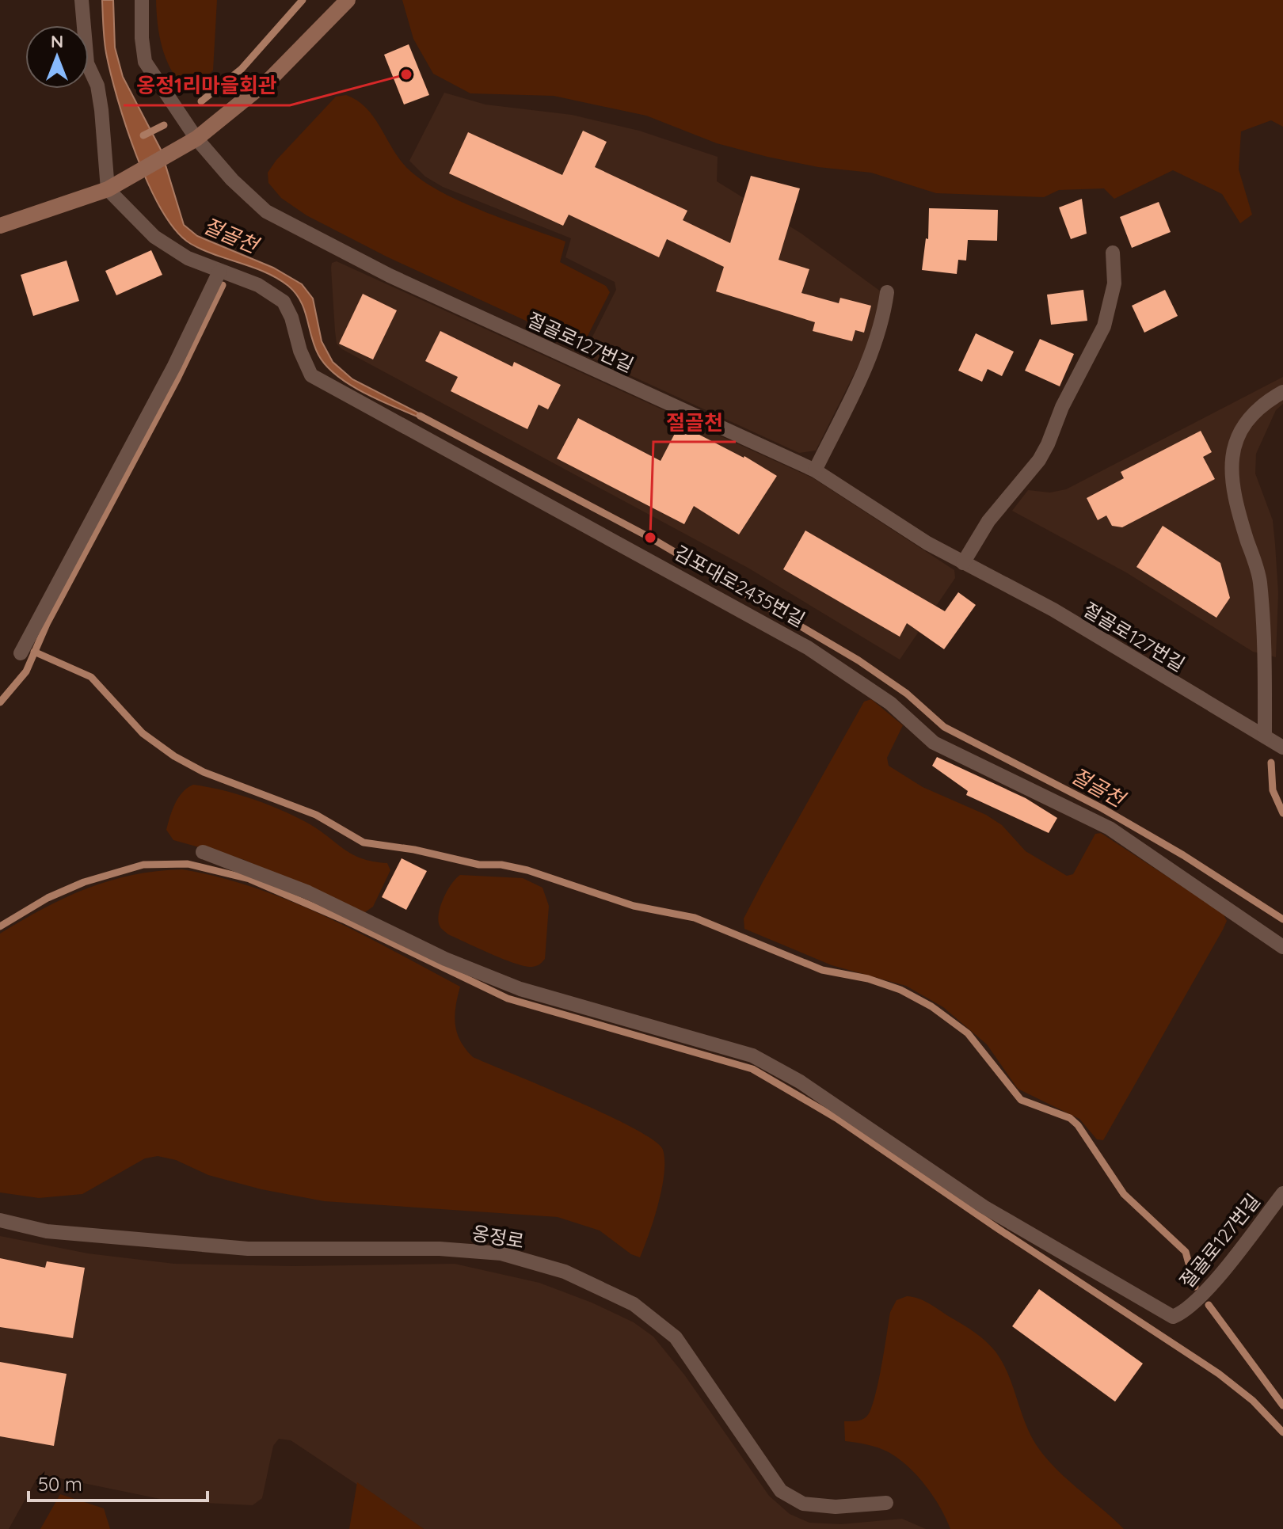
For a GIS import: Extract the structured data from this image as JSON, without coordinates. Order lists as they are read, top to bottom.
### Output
{
  "streets": {
    "lane": ["절골로127번길", "김포대로2435번길", "옹정로"]
  },
  "water": ["절골천"],
  "places": ["옹정1리마을회관", "절골천"],
  "scale_bar": "50 m",
  "north": "top"
}
